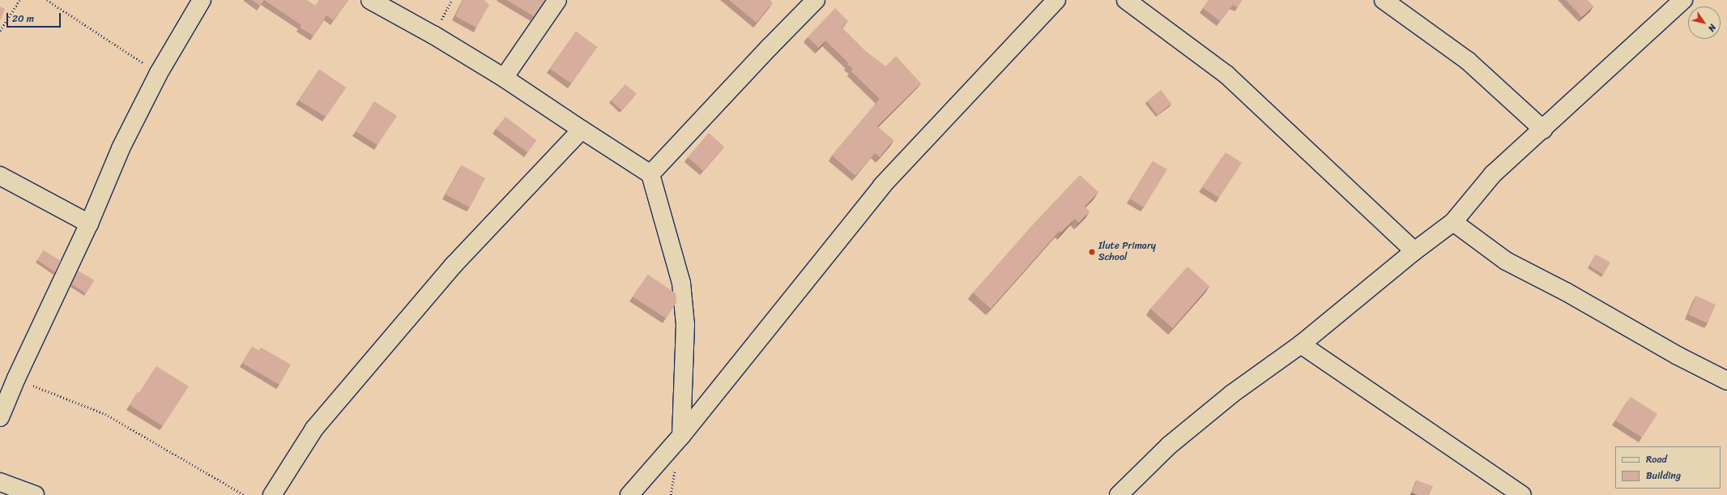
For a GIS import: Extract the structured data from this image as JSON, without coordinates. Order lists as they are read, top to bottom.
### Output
{
  "places": ["Ilute Primary School"],
  "legend": ["Road", "Building"],
  "scale_bar": "20 m",
  "north": "bottom right"
}
